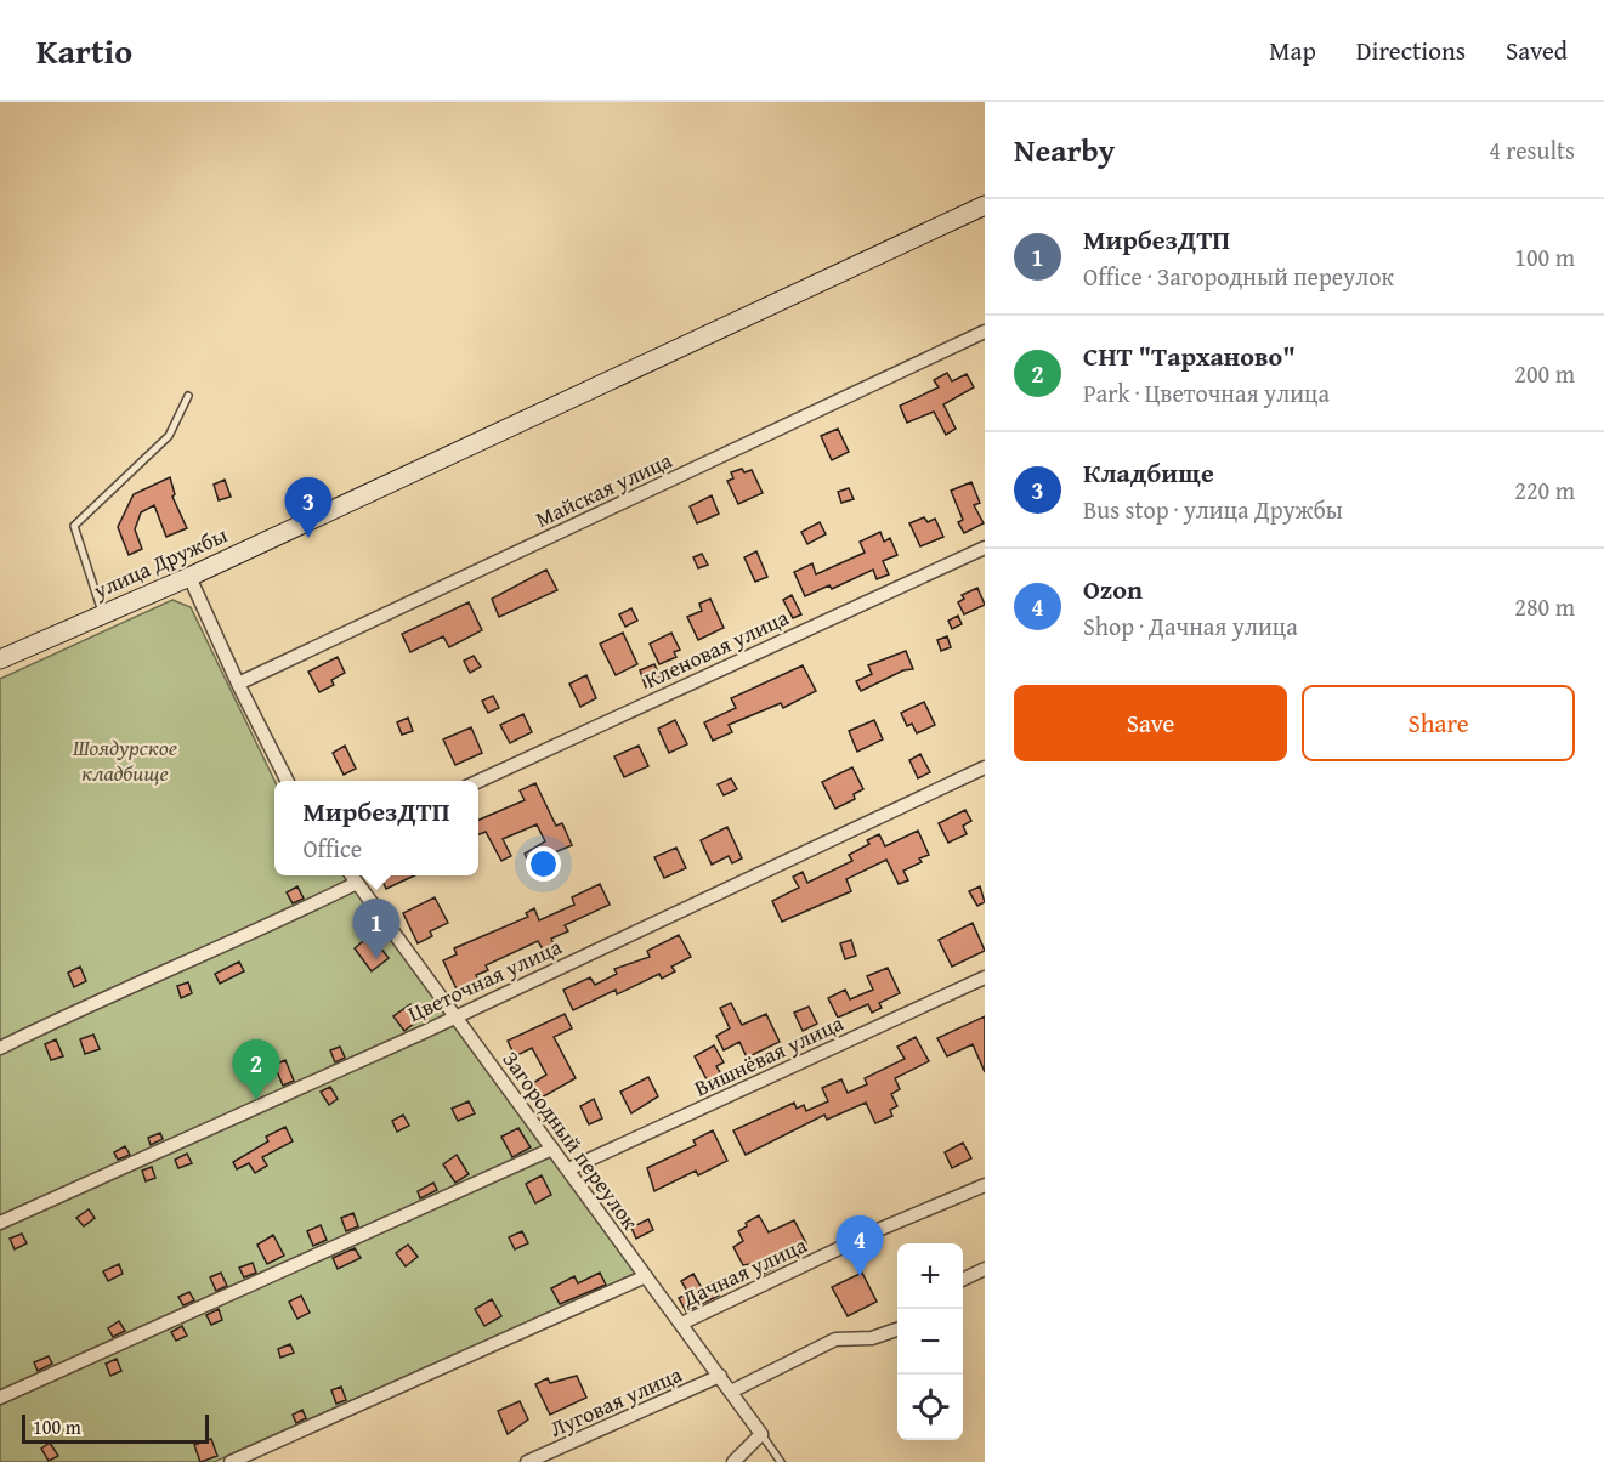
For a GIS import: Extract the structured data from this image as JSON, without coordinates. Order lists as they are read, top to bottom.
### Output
{
  "streets": {
    "main road": ["улица Дружбы"],
    "street": [
      "Майская улица",
      "Кленовая улица",
      "Цветочная улица",
      "Вишнёвая улица",
      "Загородный переулок",
      "Дачная улица",
      "Луговая улица"
    ]
  },
  "crossings": [
    ["Цветочная улица", "Загородный переулок"],
    ["Вишнёвая улица", "Загородный переулок"],
    ["Загородный переулок", "Дачная улица"],
    ["Загородный переулок", "Луговая улица"]
  ],
  "parks": ["Шоядурское кладбище"],
  "scale_bar": "100 m",
  "page": {
    "header": "Kartio",
    "nav": ["Map", "Directions", "Saved"],
    "heading": ["Nearby", "4 results"],
    "list": [
      {
        "mark": "1",
        "name": "МирбезДТП",
        "note": "Office · Загородный переулок",
        "value": "100 m"
      },
      {
        "mark": "2",
        "name": "СНТ \"Тарханово\"",
        "note": "Park · Цветочная улица",
        "value": "200 m"
      },
      {
        "mark": "3",
        "name": "Кладбище",
        "note": "Bus stop · улица Дружбы",
        "value": "220 m"
      },
      {
        "mark": "4",
        "name": "Ozon",
        "note": "Shop · Дачная улица",
        "value": "280 m"
      }
    ],
    "pins": [
      "3",
      "1",
      "2",
      "4"
    ],
    "buttons": ["Save", "Share"],
    "popup": ["МирбезДТП", "Office"],
    "map_buttons": ["+", "−"],
    "scale": "100 m"
  }
}
